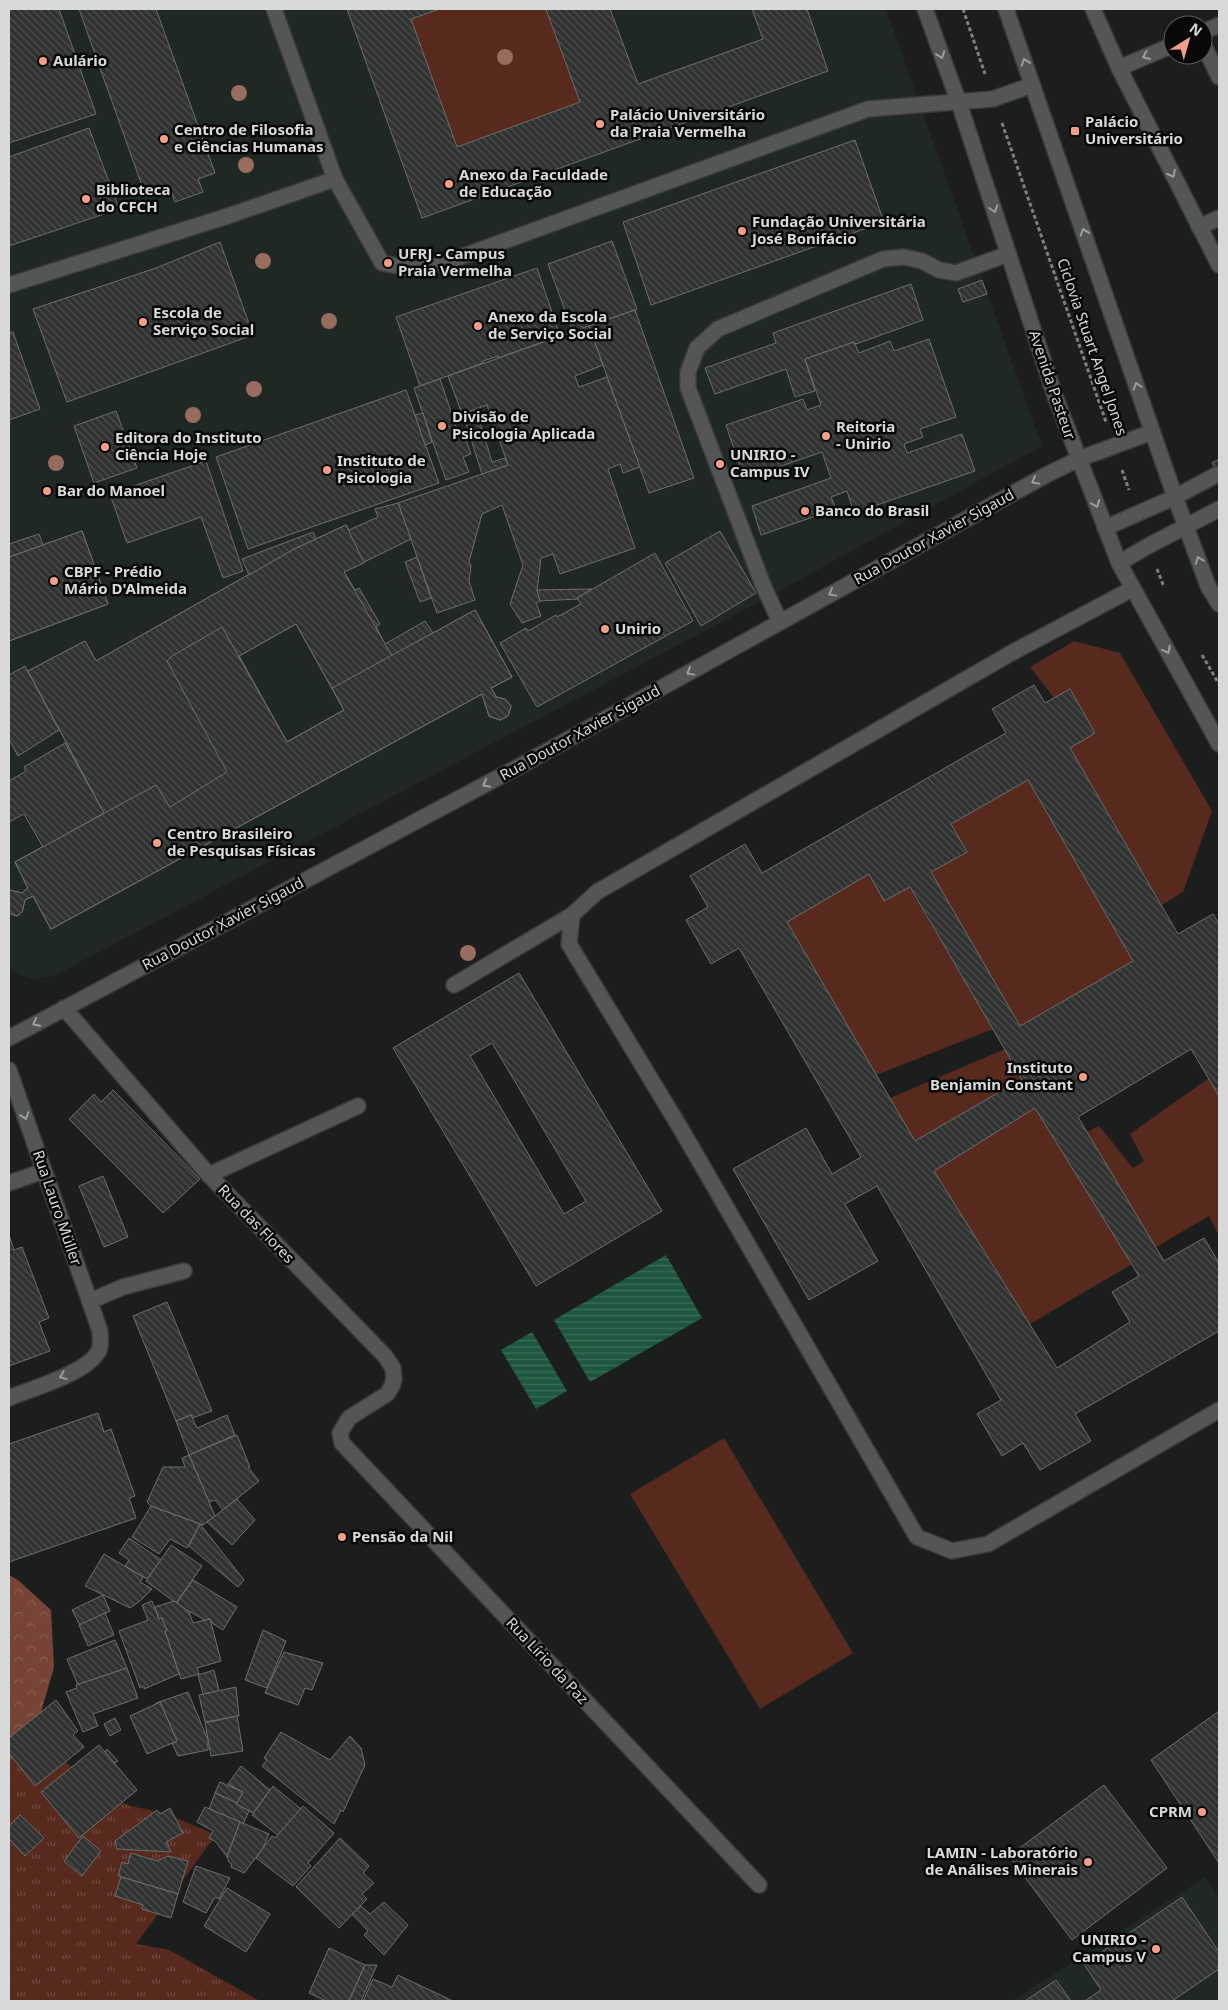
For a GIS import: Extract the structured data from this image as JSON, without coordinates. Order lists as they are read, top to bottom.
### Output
{
  "streets": {
    "street": [
      "Avenida Pasteur",
      "Rua Doutor Xavier Sigaud",
      "Rua Lauro Müller",
      "Rua das Flores",
      "Rua Lírio da Paz"
    ],
    "path": ["Ciclovia Stuart Angel Jones"]
  },
  "crossings": [
    ["Ciclovia Stuart Angel Jones", "Rua Doutor Xavier Sigaud"],
    ["Avenida Pasteur", "Rua Doutor Xavier Sigaud"],
    ["Rua Doutor Xavier Sigaud", "Rua das Flores"],
    ["Rua das Flores", "Rua Lírio da Paz"]
  ],
  "one_way": ["Rua Doutor Xavier Sigaud"],
  "places": {
    "other": [
      "Aulário",
      "Palácio Universitário da Praia Vermelha",
      "Centro de Filosofia e Ciências Humanas",
      "Anexo da Faculdade de Educação",
      "Biblioteca do CFCH",
      "Fundação Universitária José Bonifácio",
      "UFRJ - Campus Praia Vermelha",
      "Escola de Serviço Social",
      "Anexo da Escola de Serviço Social",
      "Divisão de Psicologia Aplicada",
      "Reitoria - Unirio",
      "Editora do Instituto Ciência Hoje",
      "UNIRIO - Campus IV",
      "Instituto de Psicologia",
      "Bar do Manoel",
      "Banco do Brasil",
      "CBPF - Prédio Mário D'Almeida",
      "Unirio",
      "Centro Brasileiro de Pesquisas Físicas",
      "Instituto Benjamin Constant",
      "Pensão da Nil",
      "CPRM",
      "LAMIN - Laboratório de Análises Minerais",
      "UNIRIO - Campus V"
    ],
    "transit": ["Palácio Universitário"]
  },
  "north": "top right"
}
